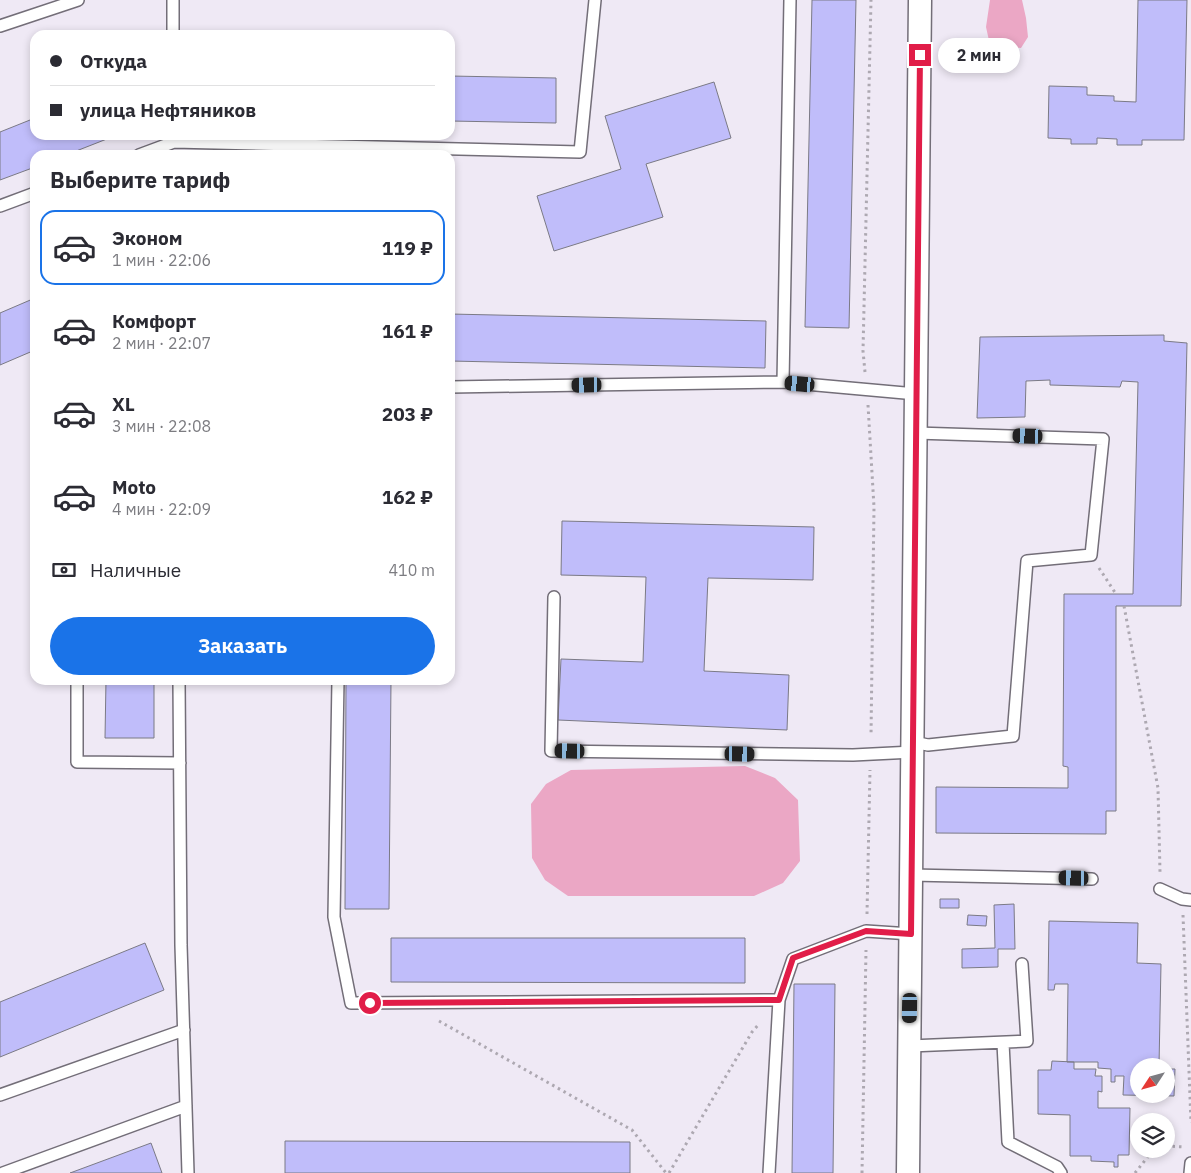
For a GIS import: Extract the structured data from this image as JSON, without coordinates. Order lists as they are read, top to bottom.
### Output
{
  "north": "bottom left",
  "page": {
    "banner": ["Откуда", "улица Нефтяников"],
    "bubble": "2 мин",
    "heading": "Выберите тариф",
    "list": [
      {
        "name": "Эконом",
        "note": "1 мин · 22:06",
        "value": "119 ₽"
      },
      {
        "name": "Комфорт",
        "note": "2 мин · 22:07",
        "value": "161 ₽"
      },
      {
        "name": "XL",
        "note": "3 мин · 22:08",
        "value": "203 ₽"
      },
      {
        "name": "Moto",
        "note": "4 мин · 22:09",
        "value": "162 ₽"
      }
    ],
    "pay": ["Наличные", "410 m"],
    "buttons": "Заказать"
  }
}
